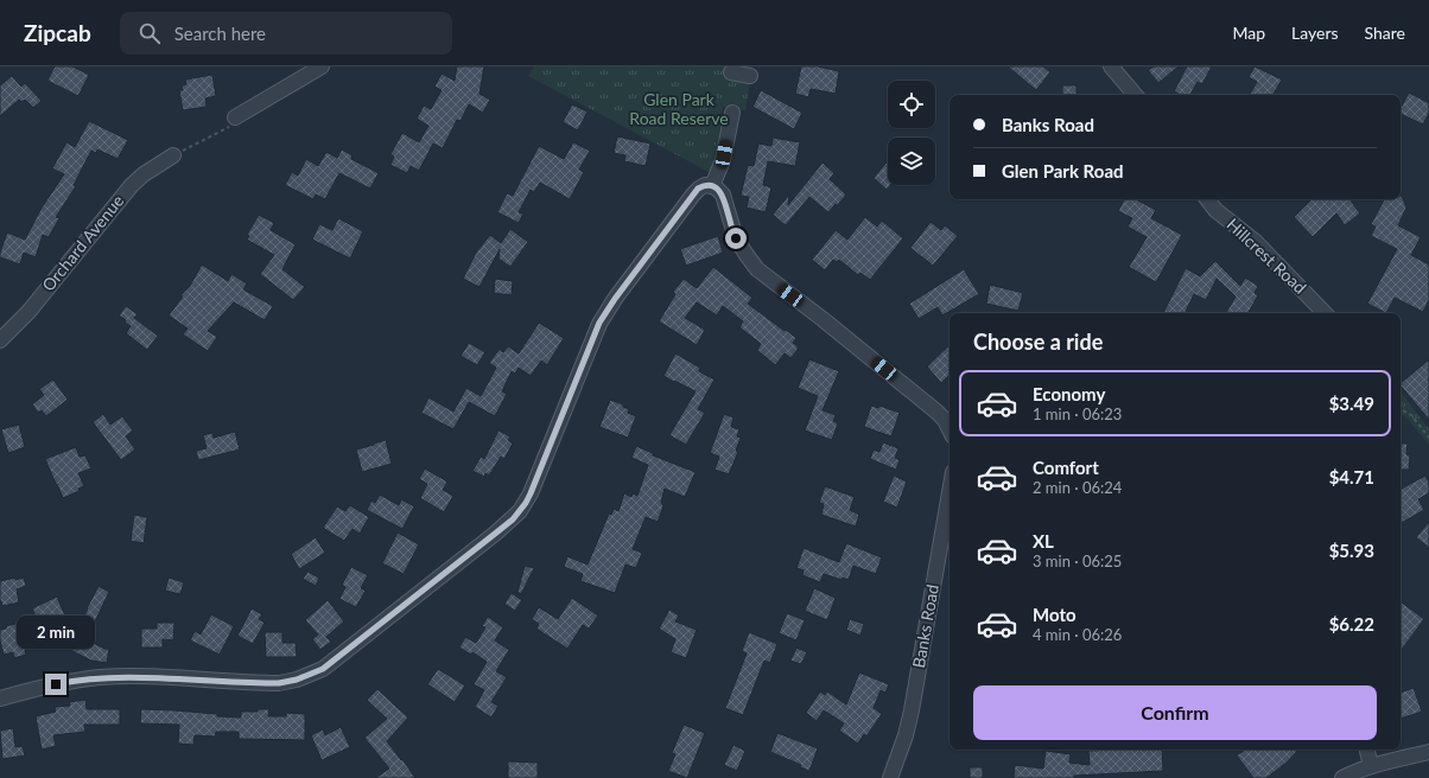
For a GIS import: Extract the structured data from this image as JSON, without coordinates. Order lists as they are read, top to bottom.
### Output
{
  "streets": {
    "street": ["Orchard Avenue", "Hillcrest Road", "Banks Road"]
  },
  "parks": ["Glen Park Road Reserve"],
  "page": {
    "header": "Zipcab",
    "search": "Search here",
    "nav": ["Map", "Layers", "Share"],
    "banner": ["Banks Road", "Glen Park Road"],
    "heading": "Choose a ride",
    "list": [
      {
        "name": "Economy",
        "note": "1 min · 06:23",
        "value": "$3.49"
      },
      {
        "name": "Comfort",
        "note": "2 min · 06:24",
        "value": "$4.71"
      },
      {
        "name": "XL",
        "note": "3 min · 06:25",
        "value": "$5.93"
      },
      {
        "name": "Moto",
        "note": "4 min · 06:26",
        "value": "$6.22"
      }
    ],
    "bubble": "2 min",
    "buttons": "Confirm"
  }
}
